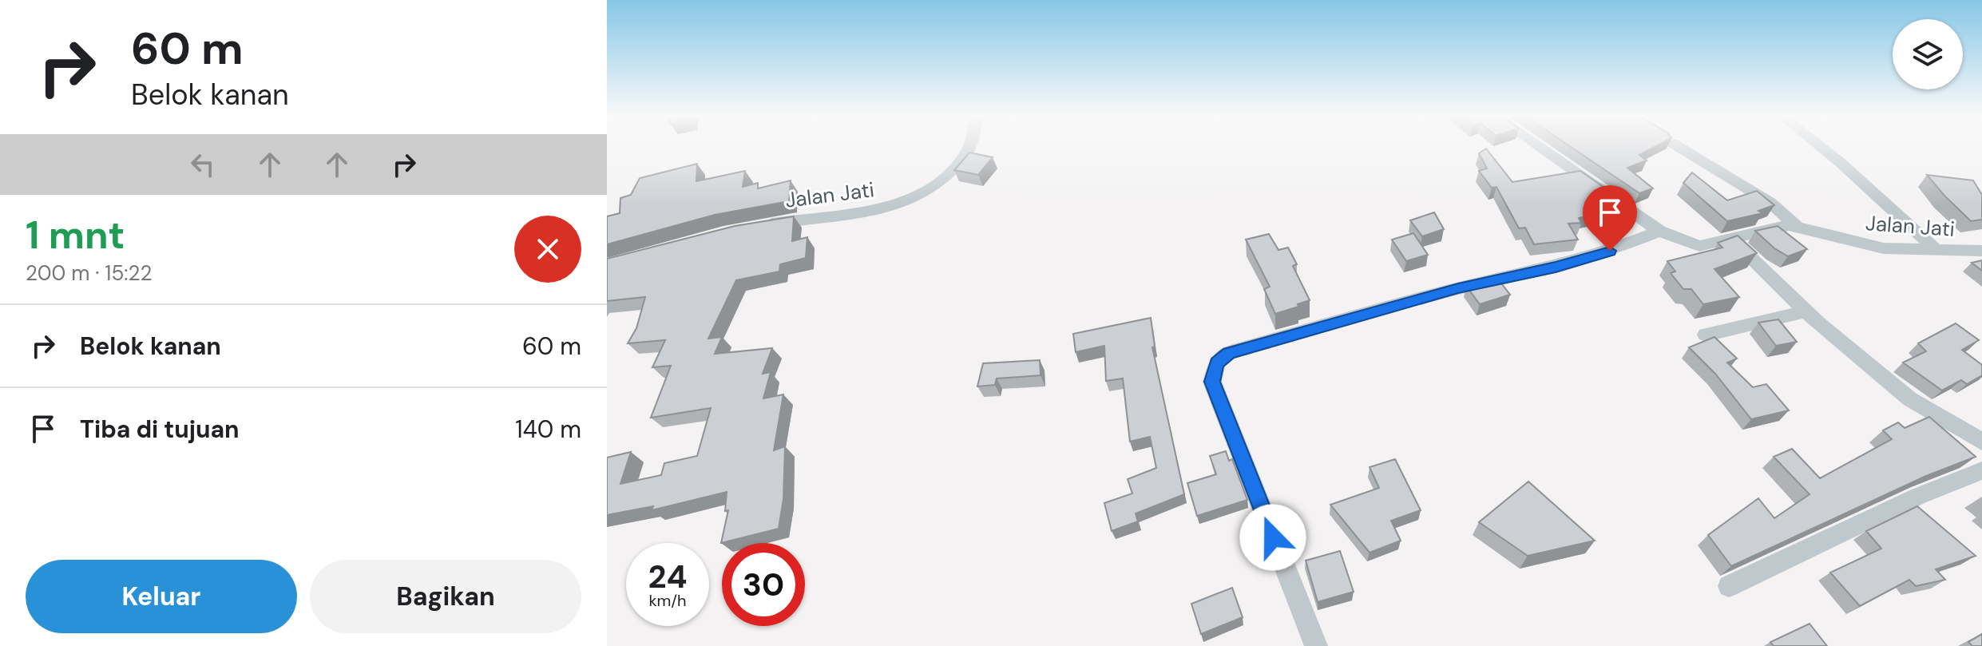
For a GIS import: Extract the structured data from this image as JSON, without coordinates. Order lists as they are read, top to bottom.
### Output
{
  "streets": {
    "street": ["Jalan Jati"]
  },
  "page": {
    "turn": ["60 m", "Belok kanan"],
    "heading": ["1 mnt", "200 m · 15:22"],
    "list": [
      {
        "name": "Belok kanan",
        "value": "60 m"
      },
      {
        "name": "Tiba di tujuan",
        "value": "140 m"
      }
    ],
    "speed": "24 km/h",
    "limit": "30",
    "buttons": ["Keluar", "Bagikan"]
  }
}
